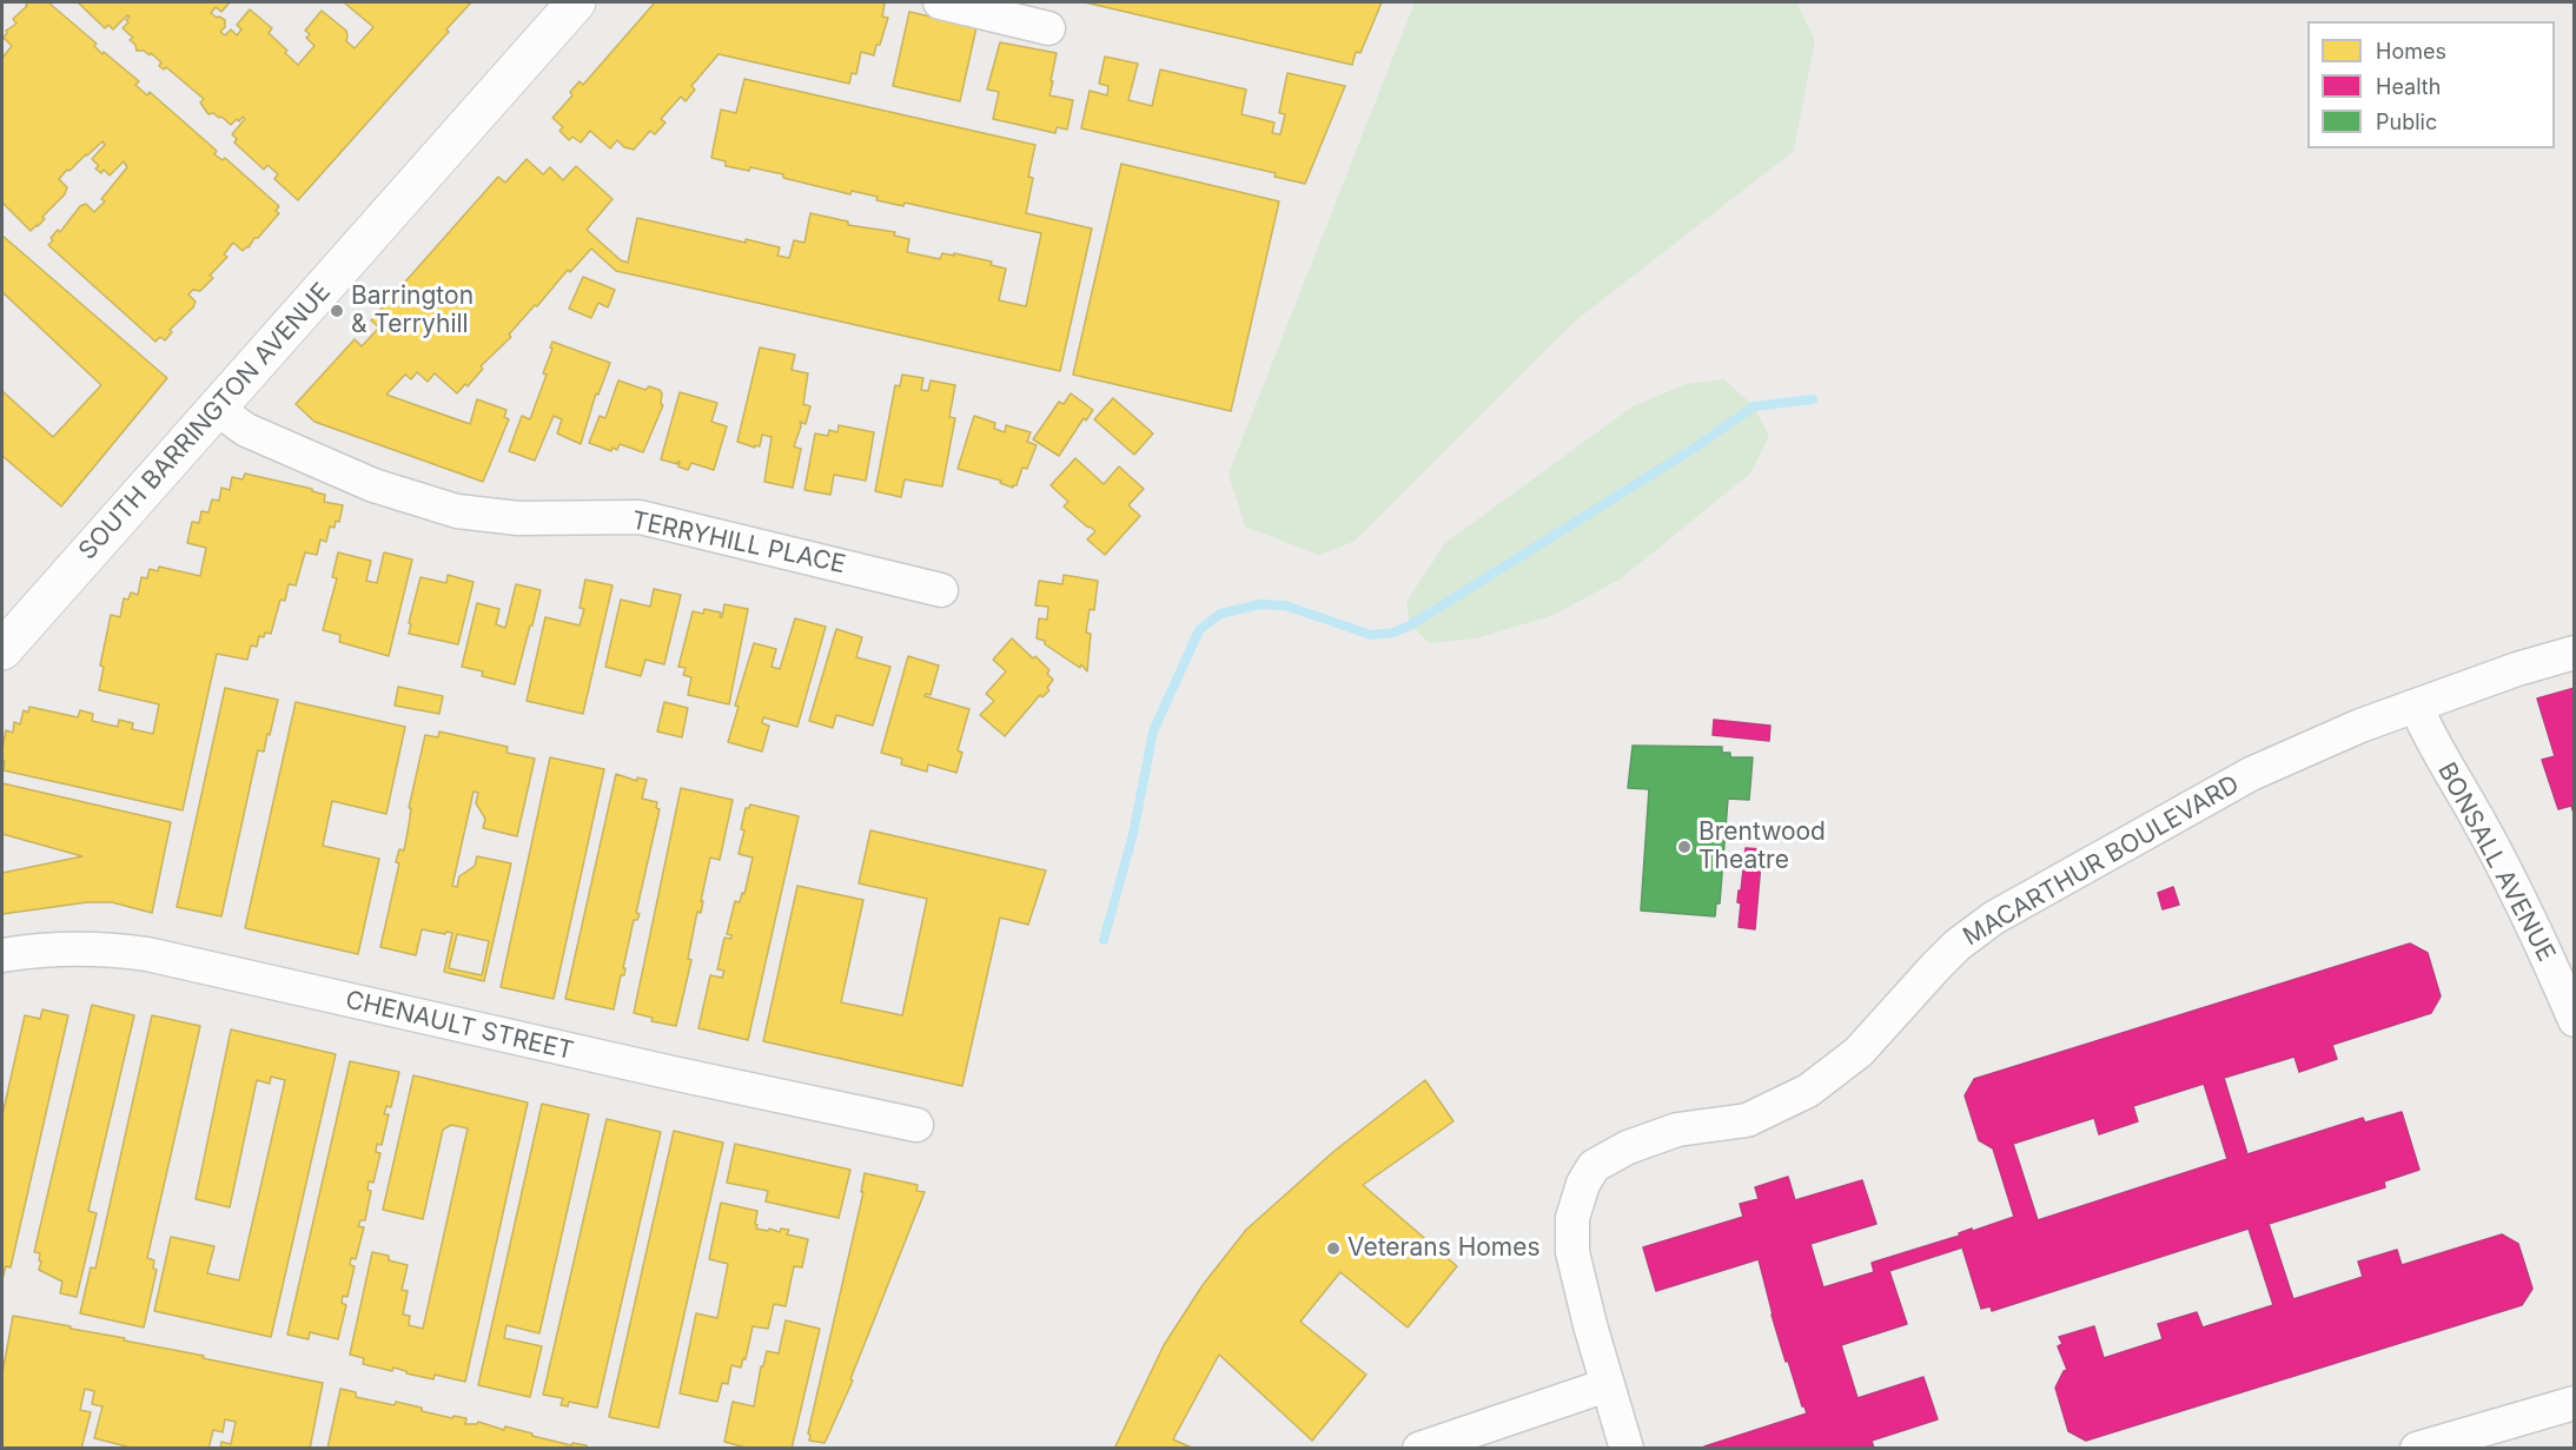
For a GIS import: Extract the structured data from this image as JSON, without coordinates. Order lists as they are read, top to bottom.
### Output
{
  "streets": {
    "street": [
      "SOUTH BARRINGTON AVENUE",
      "TERRYHILL PLACE",
      "MACARTHUR BOULEVARD",
      "BONSALL AVENUE",
      "CHENAULT STREET"
    ]
  },
  "crossings": [
    ["SOUTH BARRINGTON AVENUE", "TERRYHILL PLACE"],
    ["MACARTHUR BOULEVARD", "BONSALL AVENUE"]
  ],
  "places": ["Barrington & Terryhill", "Brentwood Theatre", "Veterans Homes"],
  "legend": ["Homes", "Health", "Public"]
}
